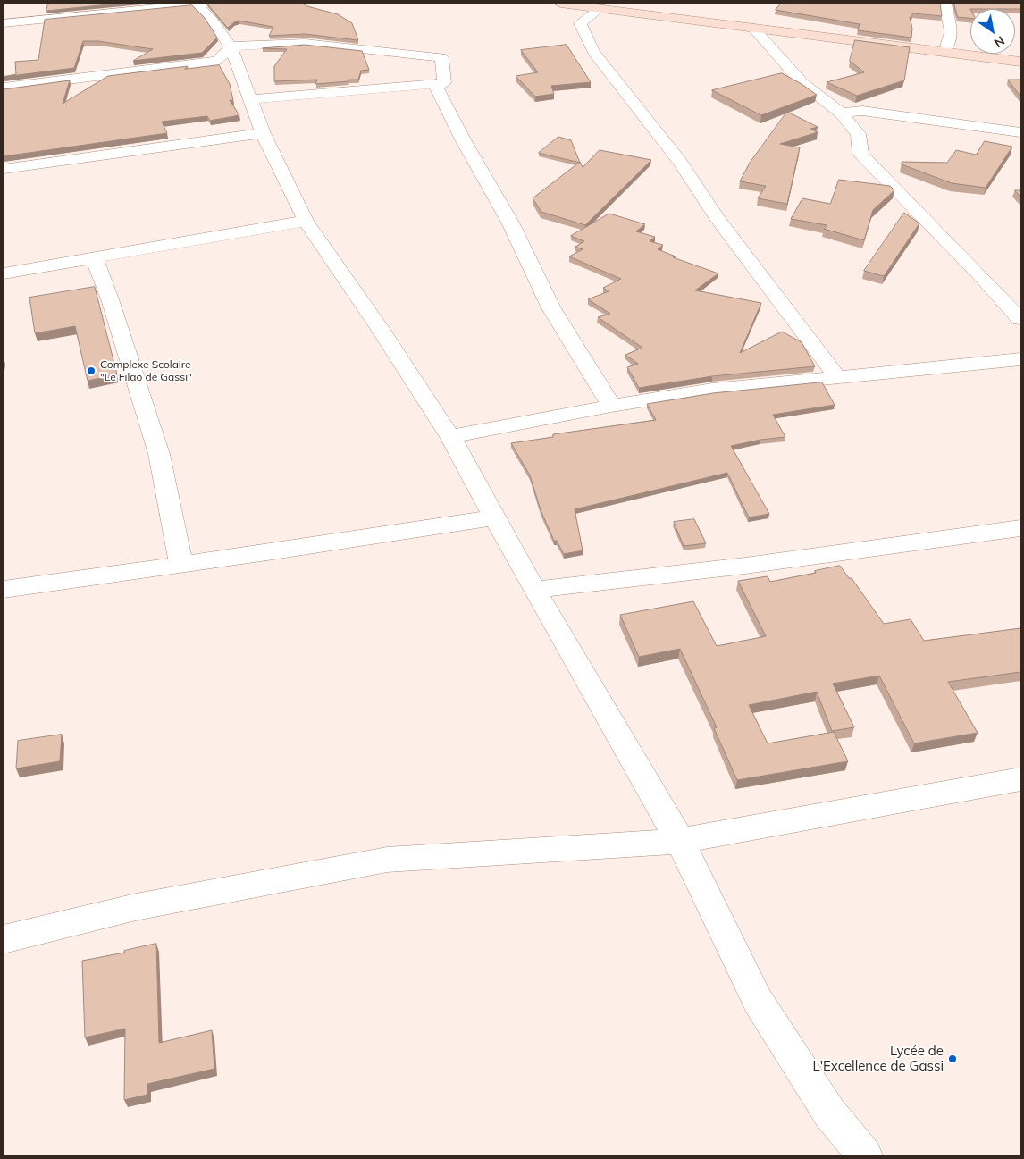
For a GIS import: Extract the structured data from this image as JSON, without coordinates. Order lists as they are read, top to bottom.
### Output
{
  "places": ["Complexe Scolaire \"Le Filao de Gassi\"", "Lycée de L'Excellence de Gassi"],
  "north": "bottom right"
}
